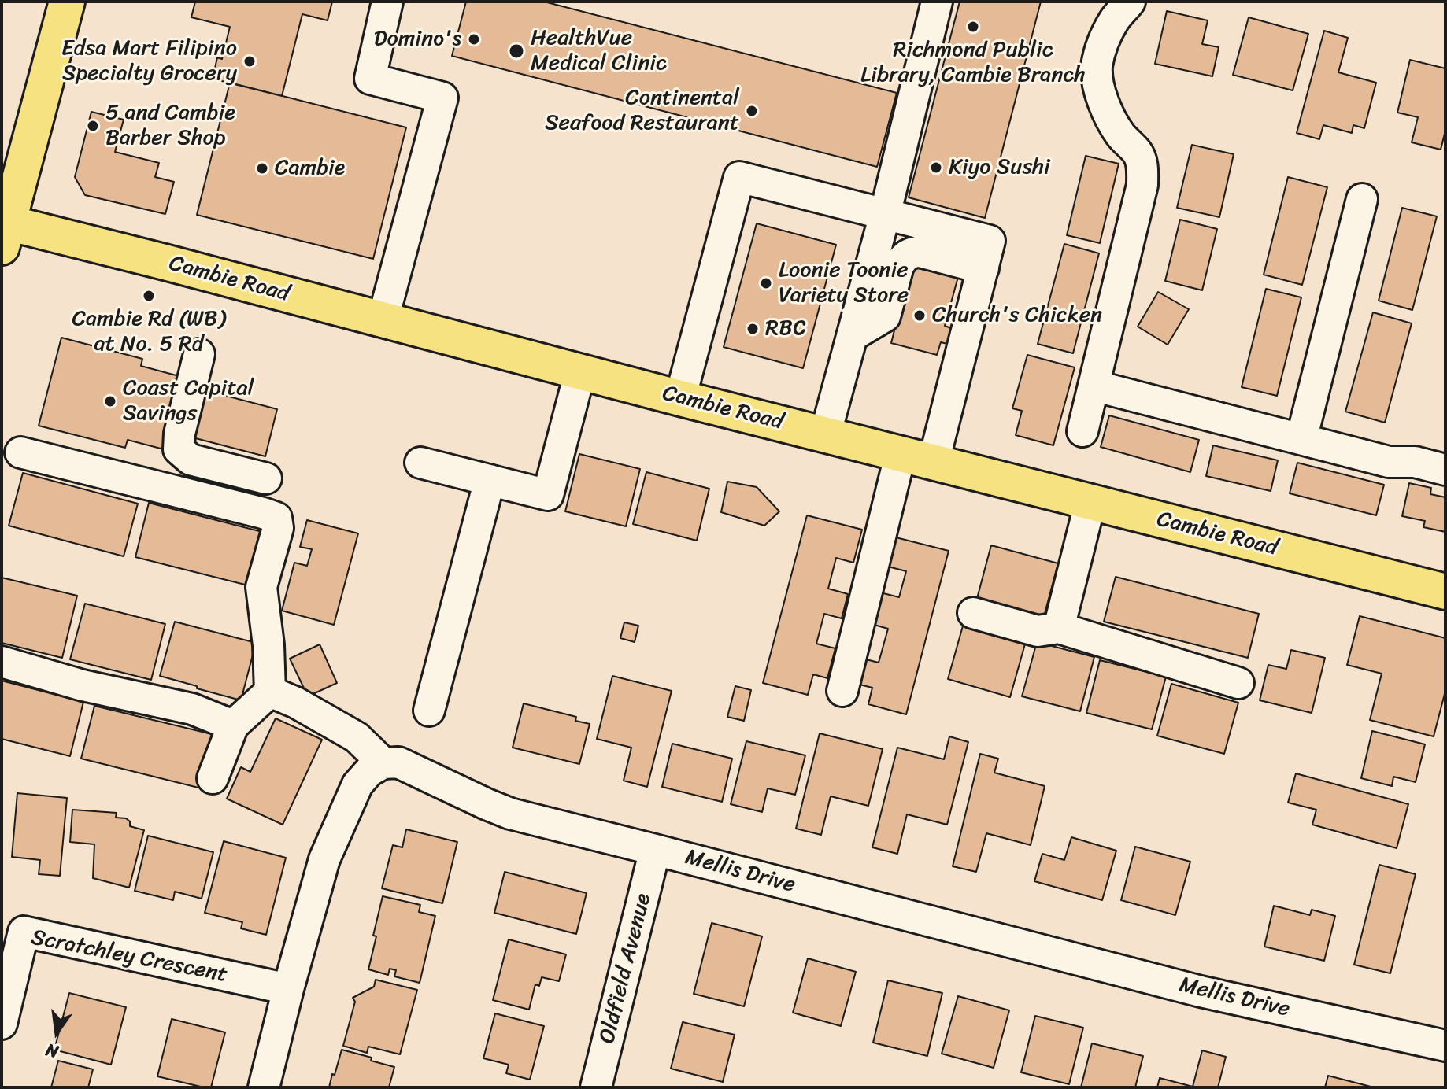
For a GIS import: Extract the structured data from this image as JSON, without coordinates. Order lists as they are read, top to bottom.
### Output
{
  "streets": {
    "main road": ["Cambie Road"],
    "street": ["Mellis Drive", "Scratchley Crescent", "Oldfield Avenue"]
  },
  "crossings": [
    ["Mellis Drive", "Oldfield Avenue"]
  ],
  "places": [
    "Richmond Public Library, Cambie Branch",
    "Domino's",
    "HealthVue Medical Clinic",
    "Edsa Mart Filipino Specialty Grocery",
    "Continental Seafood Restaurant",
    "5 and Cambie Barber Shop",
    "Kiyo Sushi",
    "Cambie",
    "Loonie Toonie Variety Store",
    "Cambie Rd (WB) at No. 5 Rd",
    "Church's Chicken",
    "RBC",
    "Coast Capital Savings"
  ],
  "north": "bottom"
}
